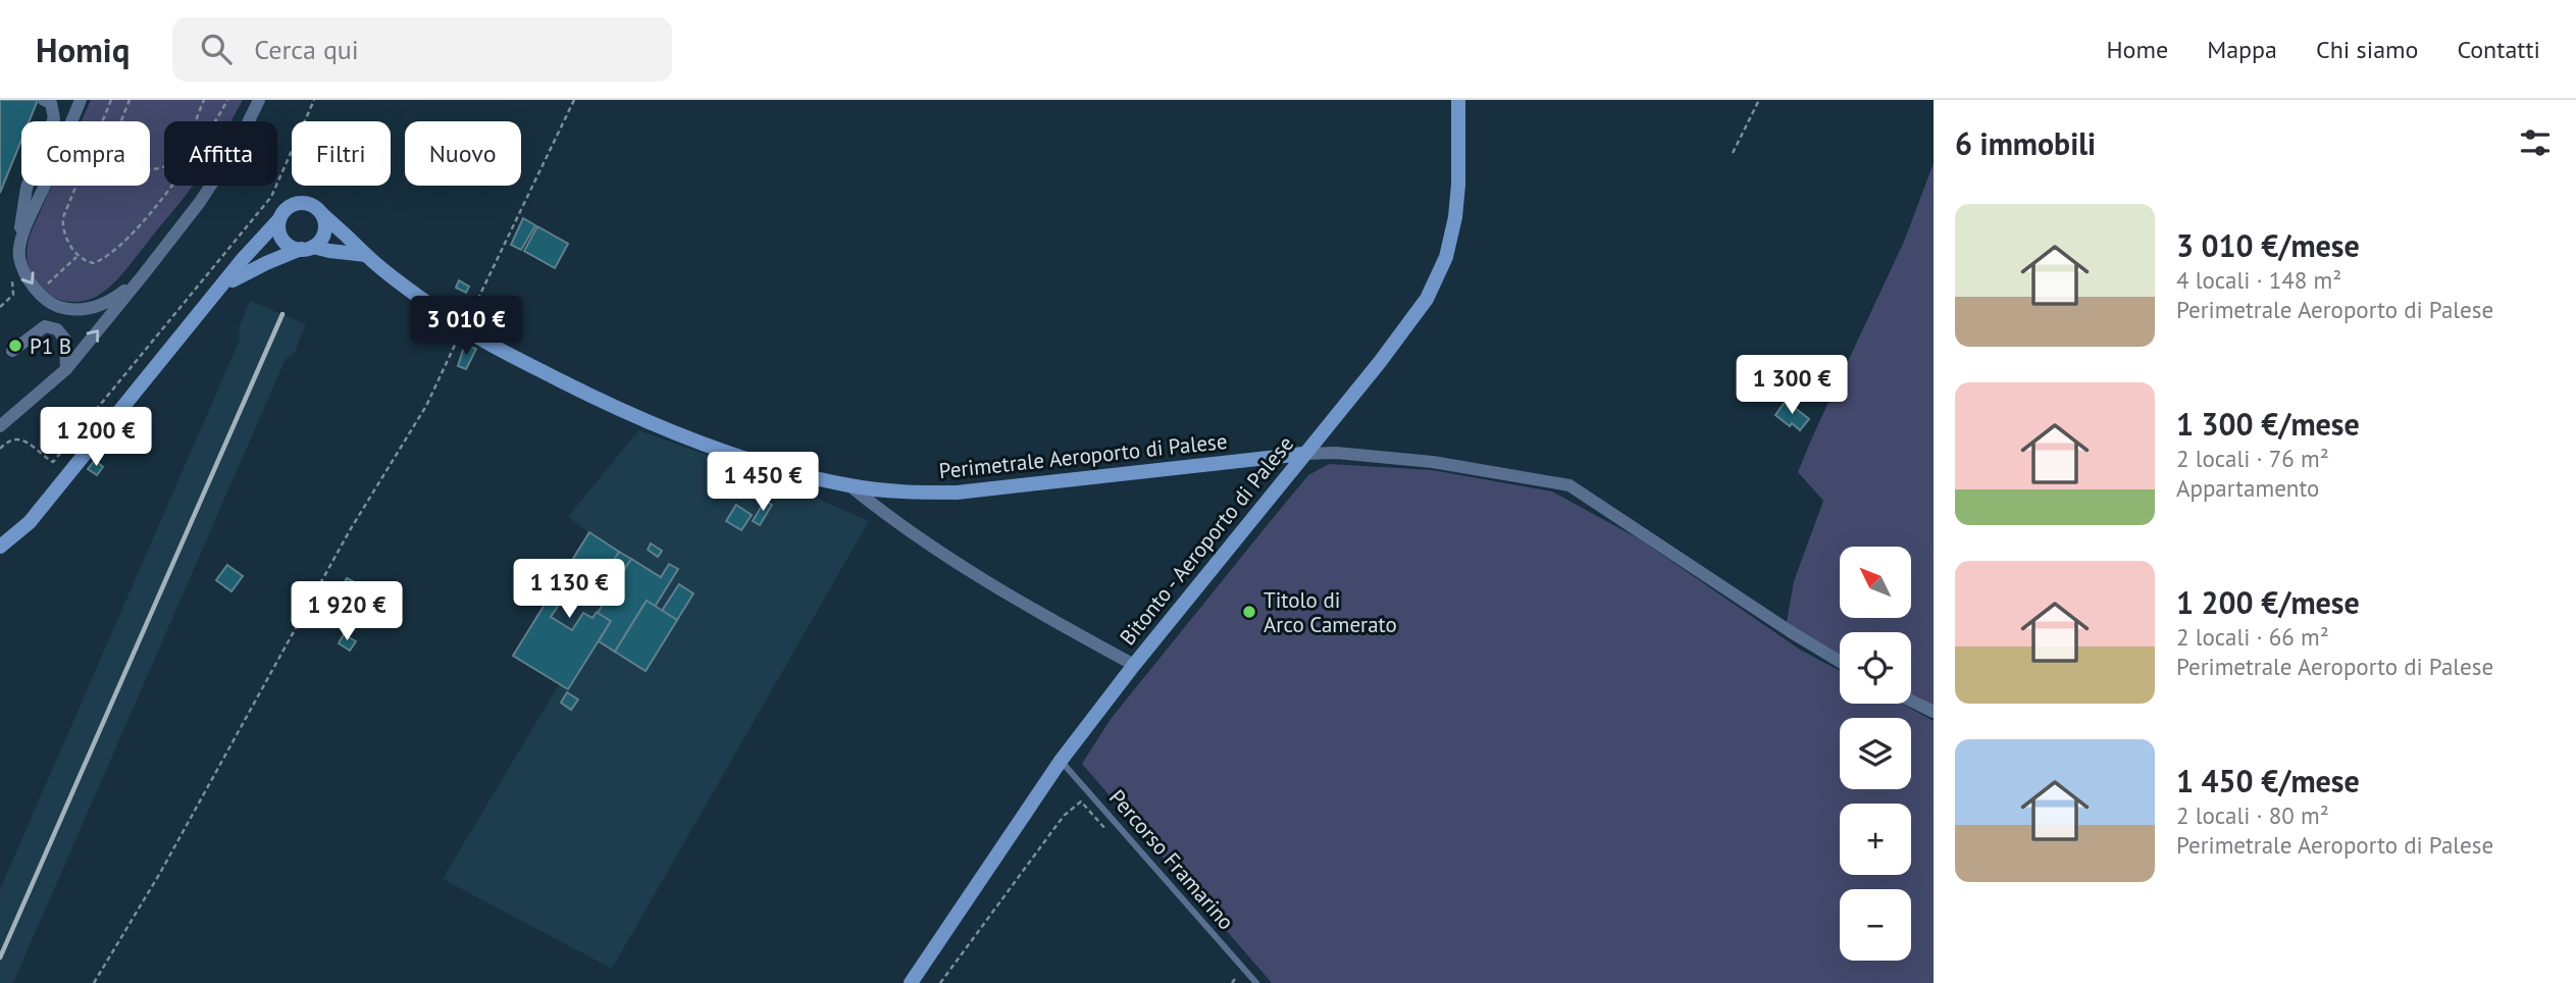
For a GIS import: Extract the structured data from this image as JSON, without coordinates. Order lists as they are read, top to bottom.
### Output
{
  "streets": {
    "street": ["Perimetrale Aeroporto di Palese", "Bitonto - Aeroporto di Palese"],
    "lane": ["Percorso Framarino"]
  },
  "crossings": [
    ["Perimetrale Aeroporto di Palese", "Bitonto - Aeroporto di Palese"],
    ["Bitonto - Aeroporto di Palese", "Percorso Framarino"]
  ],
  "places": ["P1 B", "Titolo di Arco Camerato"],
  "north": "top left",
  "page": {
    "header": "Homiq",
    "search": "Cerca qui",
    "nav": [
      "Home",
      "Mappa",
      "Chi siamo",
      "Contatti"
    ],
    "heading": "6 immobili",
    "chip": [
      "Compra",
      "Affitta",
      "Filtri",
      "Nuovo"
    ],
    "list": [
      {
        "name": "3 010 €/mese",
        "note": "4 locali · 148 m² · Perimetrale Aeroporto di Palese"
      },
      {
        "name": "1 300 €/mese",
        "note": "2 locali · 76 m² · Appartamento"
      },
      {
        "name": "1 200 €/mese",
        "note": "2 locali · 66 m² · Perimetrale Aeroporto di Palese"
      },
      {
        "name": "1 450 €/mese",
        "note": "2 locali · 80 m² · Perimetrale Aeroporto di Palese"
      }
    ],
    "price": [
      "3 010 €",
      "1 300 €",
      "1 200 €",
      "1 450 €",
      "1 130 €",
      "1 920 €"
    ],
    "map_buttons": ["+", "−"]
  }
}
